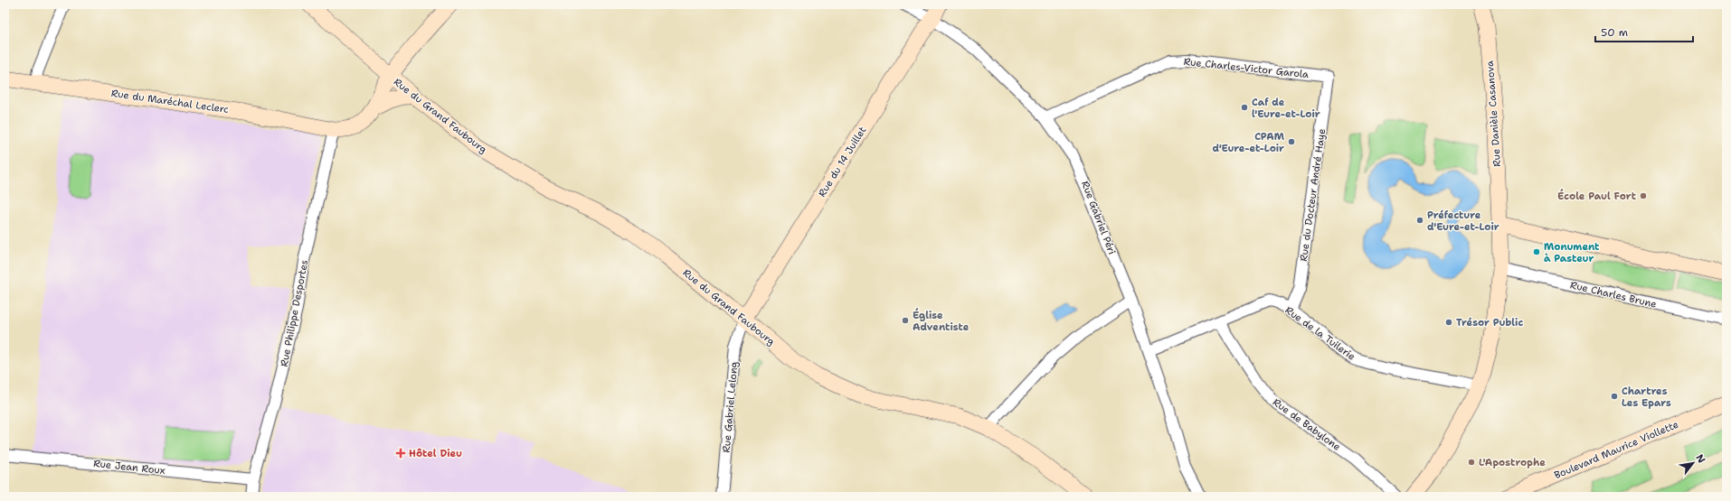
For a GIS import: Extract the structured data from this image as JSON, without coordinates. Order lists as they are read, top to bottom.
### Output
{
  "streets": {
    "main road": [
      "Rue du Maréchal Leclerc",
      "Rue Danièle Casanova",
      "Rue du Grand Faubourg",
      "Rue du 14 Juillet",
      "Boulevard Maurice Viollette"
    ],
    "street": [
      "Rue Charles-Victor Garola",
      "Rue du Docteur André Haye",
      "Rue Gabriel Péri",
      "Rue Charles Brune",
      "Rue Philippe Desportes",
      "Rue de la Tuilerie",
      "Rue Gabriel Lelong",
      "Rue de Babylone",
      "Rue Jean Roux"
    ]
  },
  "crossings": [
    ["Rue Charles-Victor Garola", "Rue du Docteur André Haye"],
    ["Rue Charles-Victor Garola", "Rue Gabriel Péri"],
    ["Rue du Maréchal Leclerc", "Rue Philippe Desportes"],
    ["Rue Danièle Casanova", "Rue Charles Brune"],
    ["Rue Danièle Casanova", "Rue de la Tuilerie"],
    ["Rue du Grand Faubourg", "Rue du 14 Juillet"],
    ["Rue du Grand Faubourg", "Rue Gabriel Lelong"],
    ["Rue du 14 Juillet", "Rue Gabriel Péri"],
    ["Rue du 14 Juillet", "Rue Gabriel Lelong"],
    ["Rue du Docteur André Haye", "Rue de la Tuilerie"],
    ["Rue Gabriel Péri", "Rue de la Tuilerie"],
    ["Rue Philippe Desportes", "Rue Jean Roux"],
    ["Rue de la Tuilerie", "Rue de Babylone"]
  ],
  "places": {
    "other": [
      "Caf de l'Eure-et-Loir",
      "CPAM d'Eure-et-Loir",
      "École Paul Fort",
      "Préfecture d'Eure-et-Loir",
      "Monument à Pasteur",
      "Église Adventiste",
      "Trésor Public",
      "Chartres Les Epars",
      "L'Apostrophe"
    ],
    "health": ["Hôtel Dieu"]
  },
  "scale_bar": "50 m",
  "north": "top right"
}
